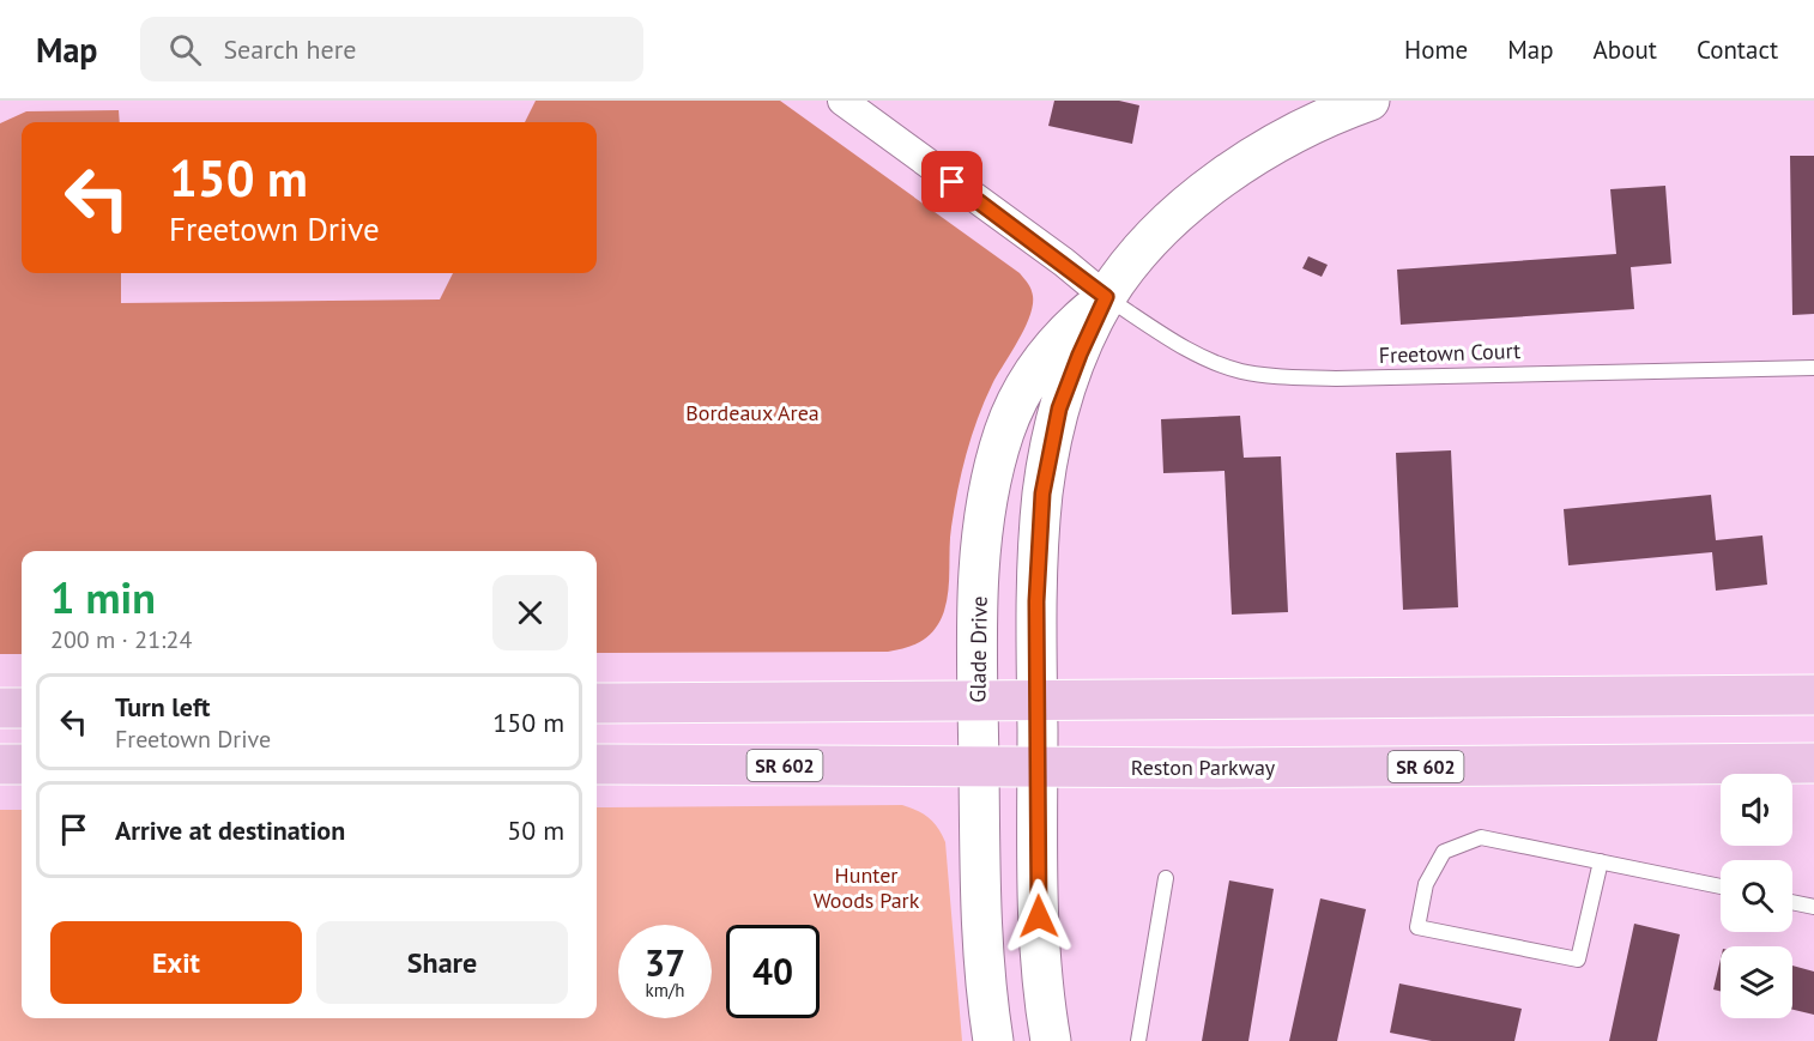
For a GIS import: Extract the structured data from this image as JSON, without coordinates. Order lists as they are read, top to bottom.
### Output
{
  "streets": {
    "main road": ["SR 602", "Reston Parkway"],
    "street": ["Glade Drive"],
    "lane": ["Freetown Court"]
  },
  "crossings": [
    ["Freetown Court", "Glade Drive"],
    ["Glade Drive", "Reston Parkway"]
  ],
  "parks": ["Bordeaux Area", "Hunter Woods Park"],
  "page": {
    "header": "Map",
    "search": "Search here",
    "nav": [
      "Home",
      "Map",
      "About",
      "Contact"
    ],
    "turn": ["150 m", "Freetown Drive"],
    "heading": ["1 min", "200 m · 21:24"],
    "list": [
      {
        "name": "Turn left",
        "note": "Freetown Drive",
        "value": "150 m"
      },
      {
        "name": "Arrive at destination",
        "value": "50 m"
      }
    ],
    "buttons": ["Exit", "Share"],
    "speed": "37 km/h",
    "limit": "40"
  }
}
